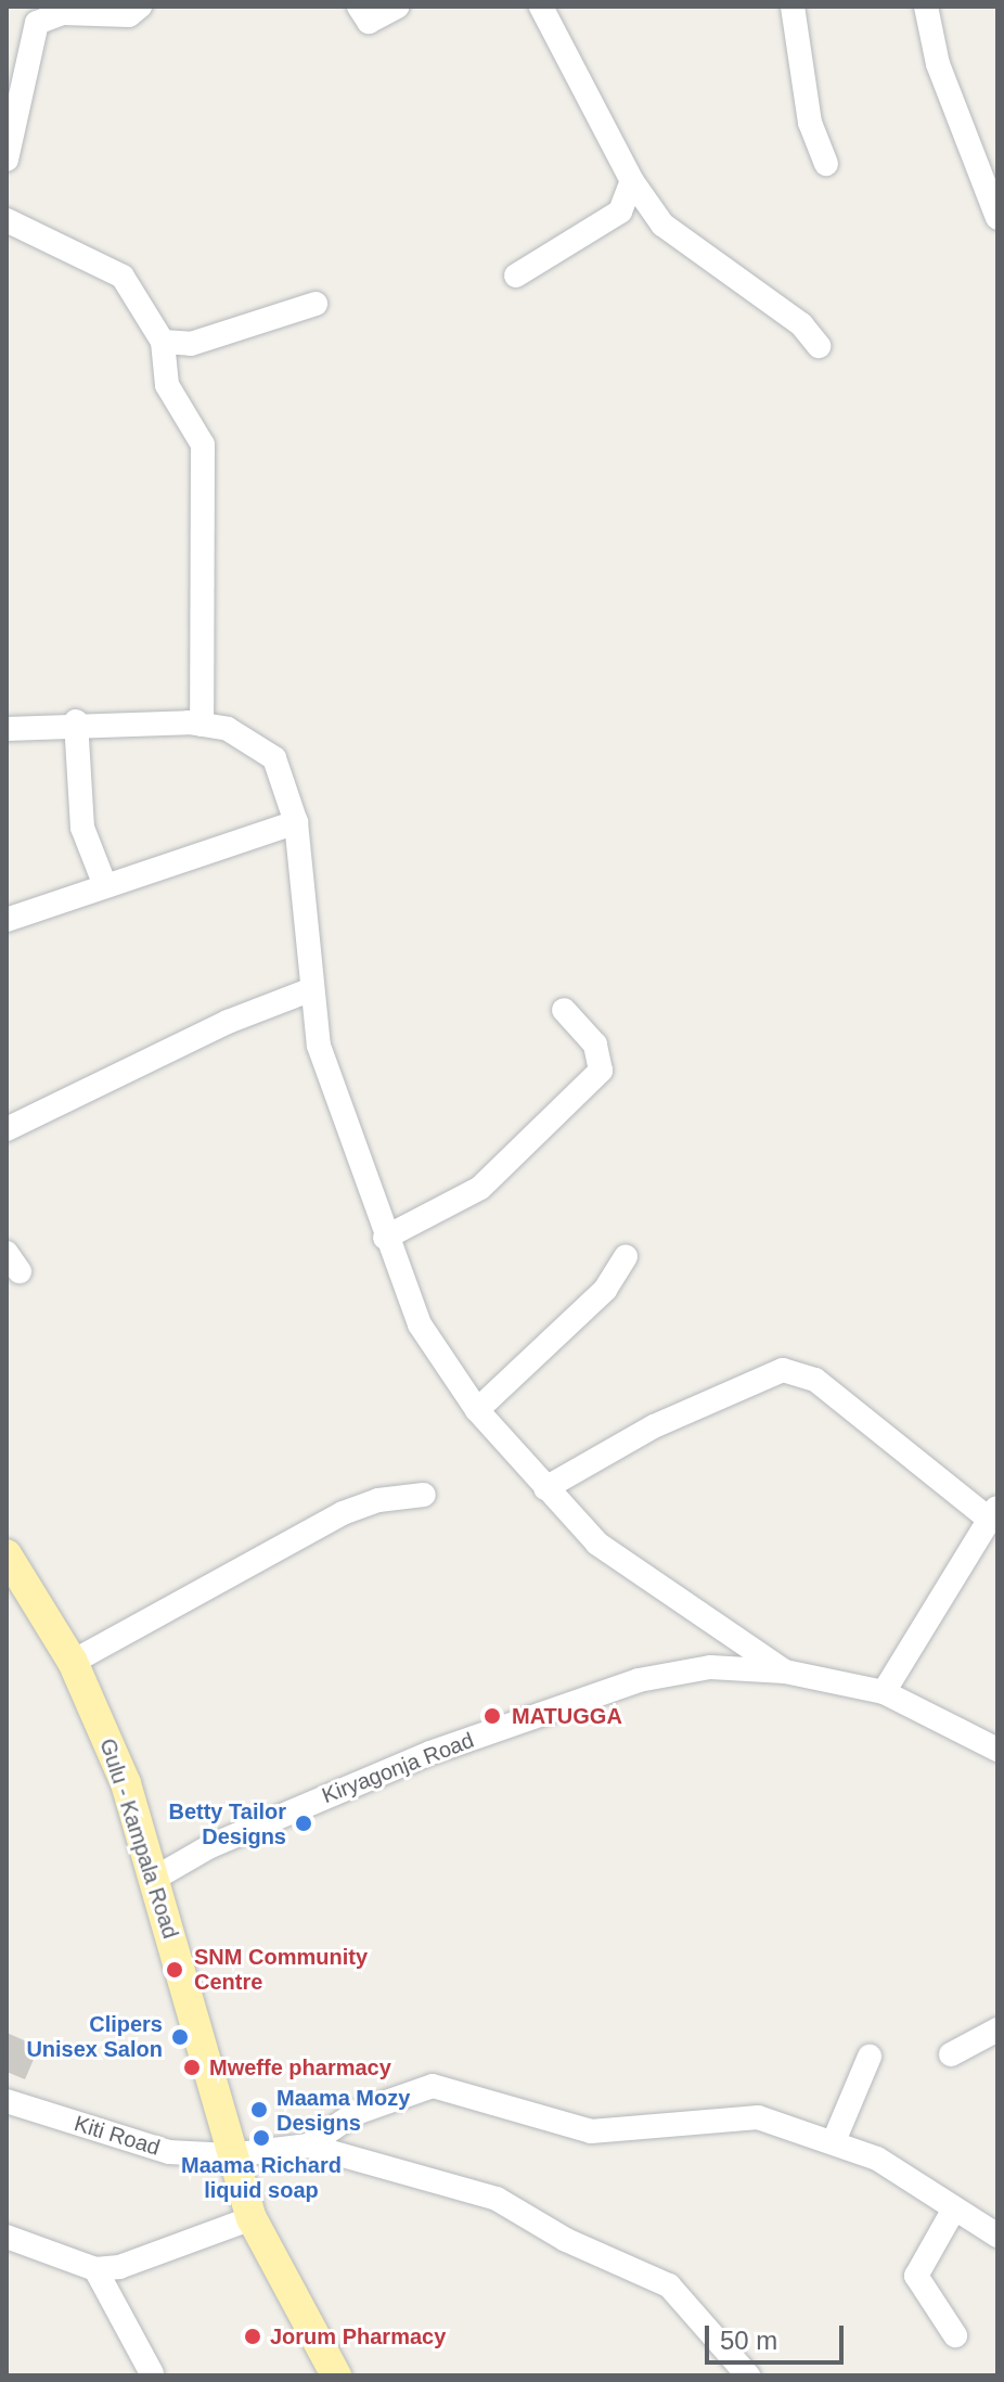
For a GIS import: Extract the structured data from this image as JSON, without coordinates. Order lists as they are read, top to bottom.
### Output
{
  "streets": {
    "main road": ["Gulu - Kampala Road"],
    "street": ["Kiryagonja Road", "Kiti Road"]
  },
  "crossings": [
    ["Kiryagonja Road", "Gulu - Kampala Road"],
    ["Gulu - Kampala Road", "Kiti Road"]
  ],
  "places": [
    "MATUGGA",
    "Betty Tailor Designs",
    "SNM Community Centre",
    "Clipers Unisex Salon",
    "Mweffe pharmacy",
    "Maama Mozy Designs",
    "Maama Richard liquid soap",
    "Jorum Pharmacy"
  ],
  "scale_bar": "50 m"
}
